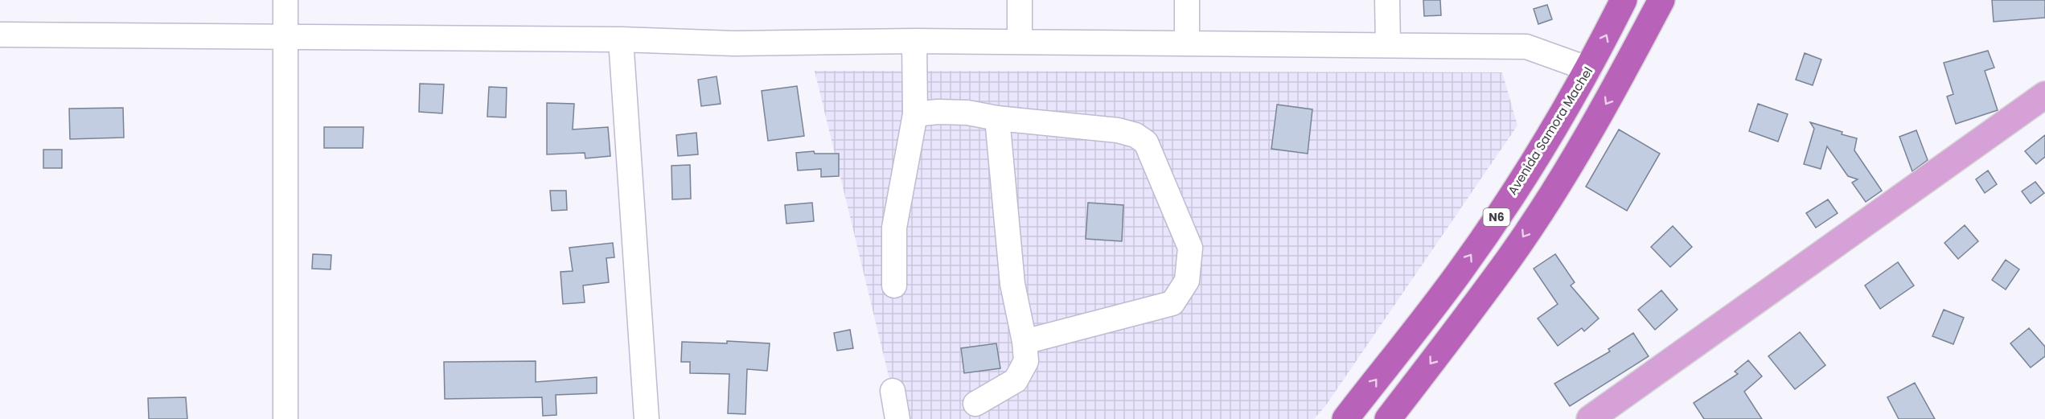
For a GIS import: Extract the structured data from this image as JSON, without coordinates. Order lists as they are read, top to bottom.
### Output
{
  "streets": {
    "highway": ["Avenida Samora Machel", "N6"]
  }
}
